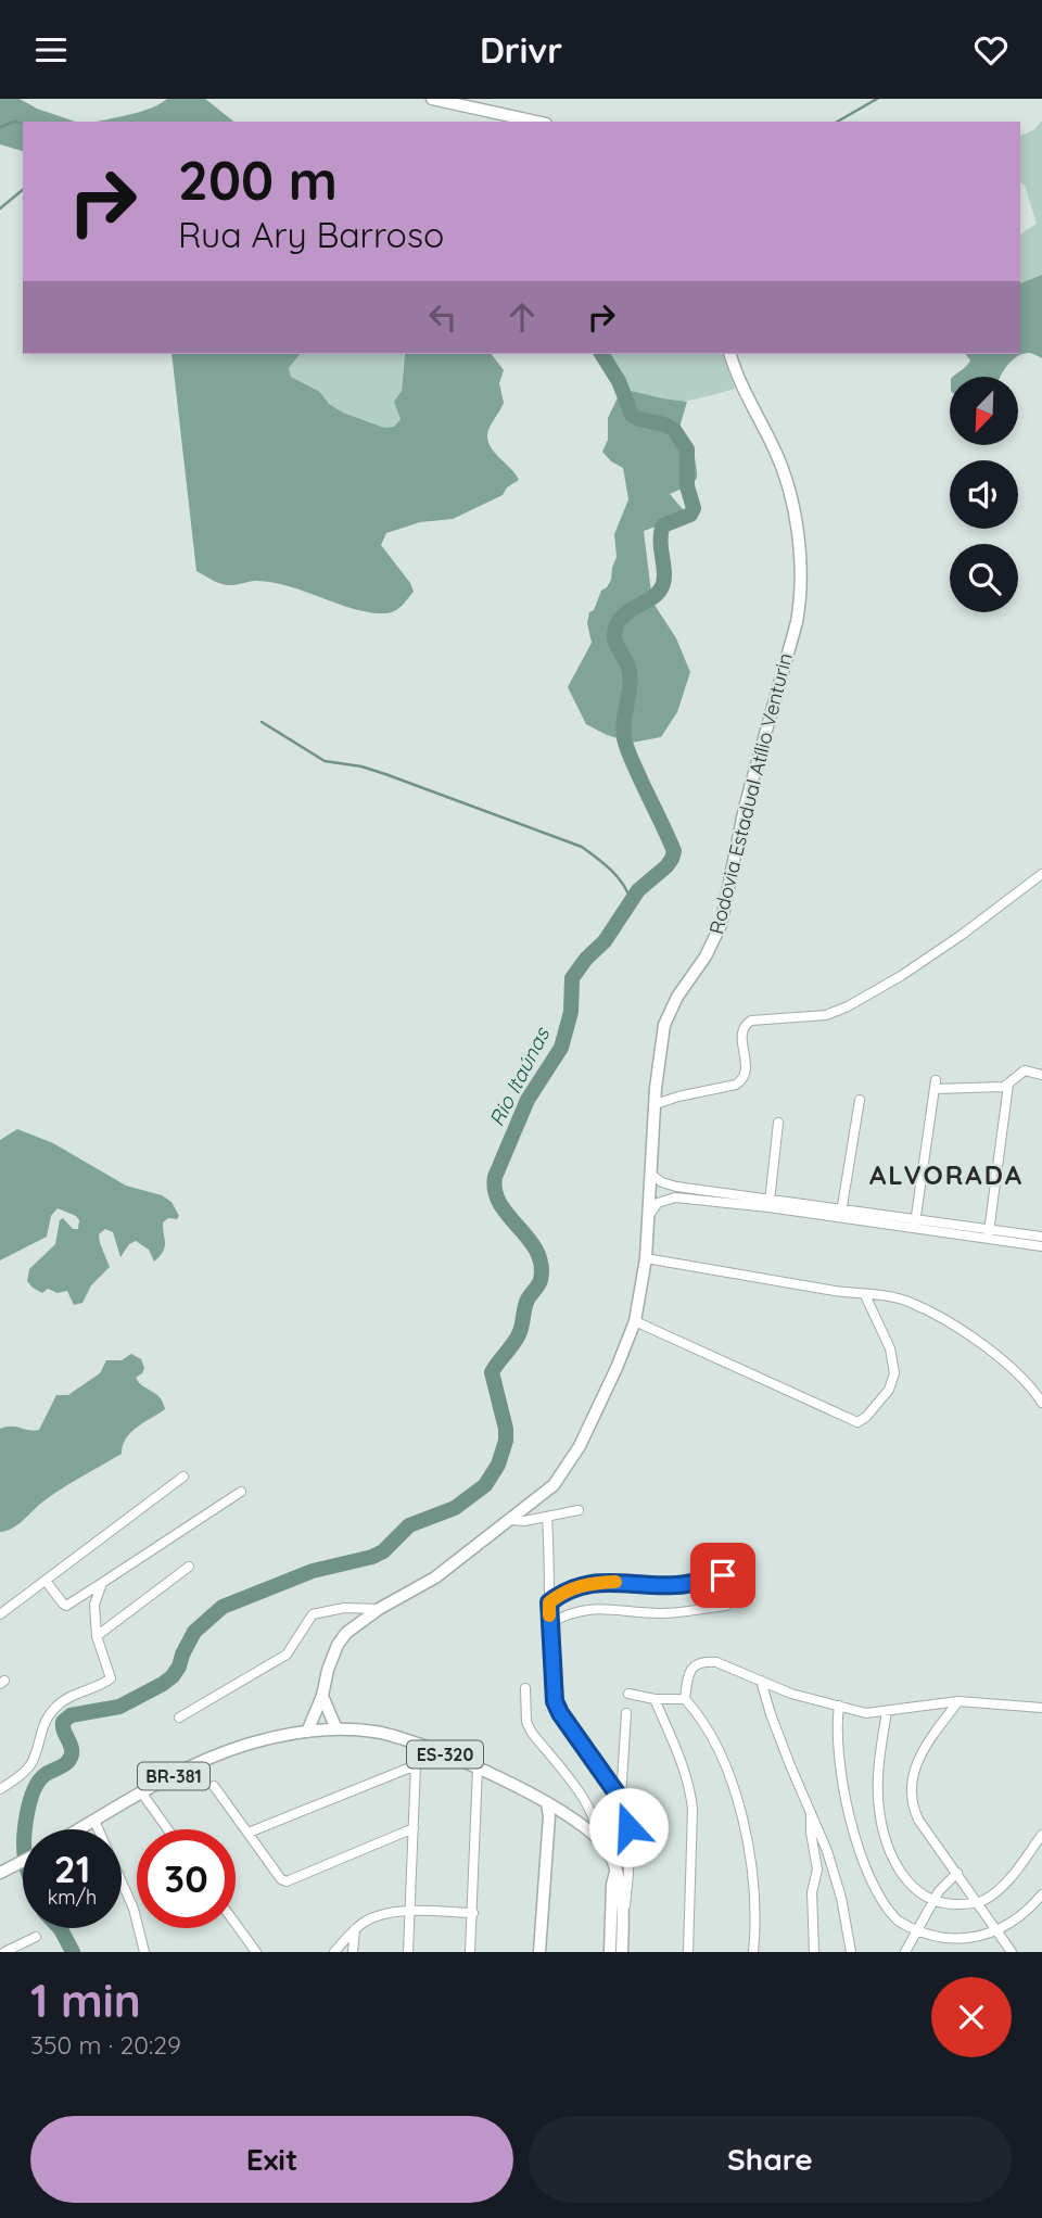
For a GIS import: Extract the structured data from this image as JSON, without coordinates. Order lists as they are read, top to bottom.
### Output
{
  "streets": {
    "main road": ["Rodovia Estadual Atílio Venturin", "ES-320", "BR-381"]
  },
  "crossings": [
    ["Rodovia Estadual Atílio Venturin", "BR-381"],
    ["ES-320", "BR-381"]
  ],
  "districts": ["ALVORADA"],
  "water": ["Rio Itaúnas"],
  "north": "bottom left",
  "page": {
    "header": "Drivr",
    "turn": ["200 m", "Rua Ary Barroso"],
    "speed": "21 km/h",
    "limit": "30",
    "heading": ["1 min", "350 m · 20:29"],
    "buttons": ["Exit", "Share"]
  }
}
